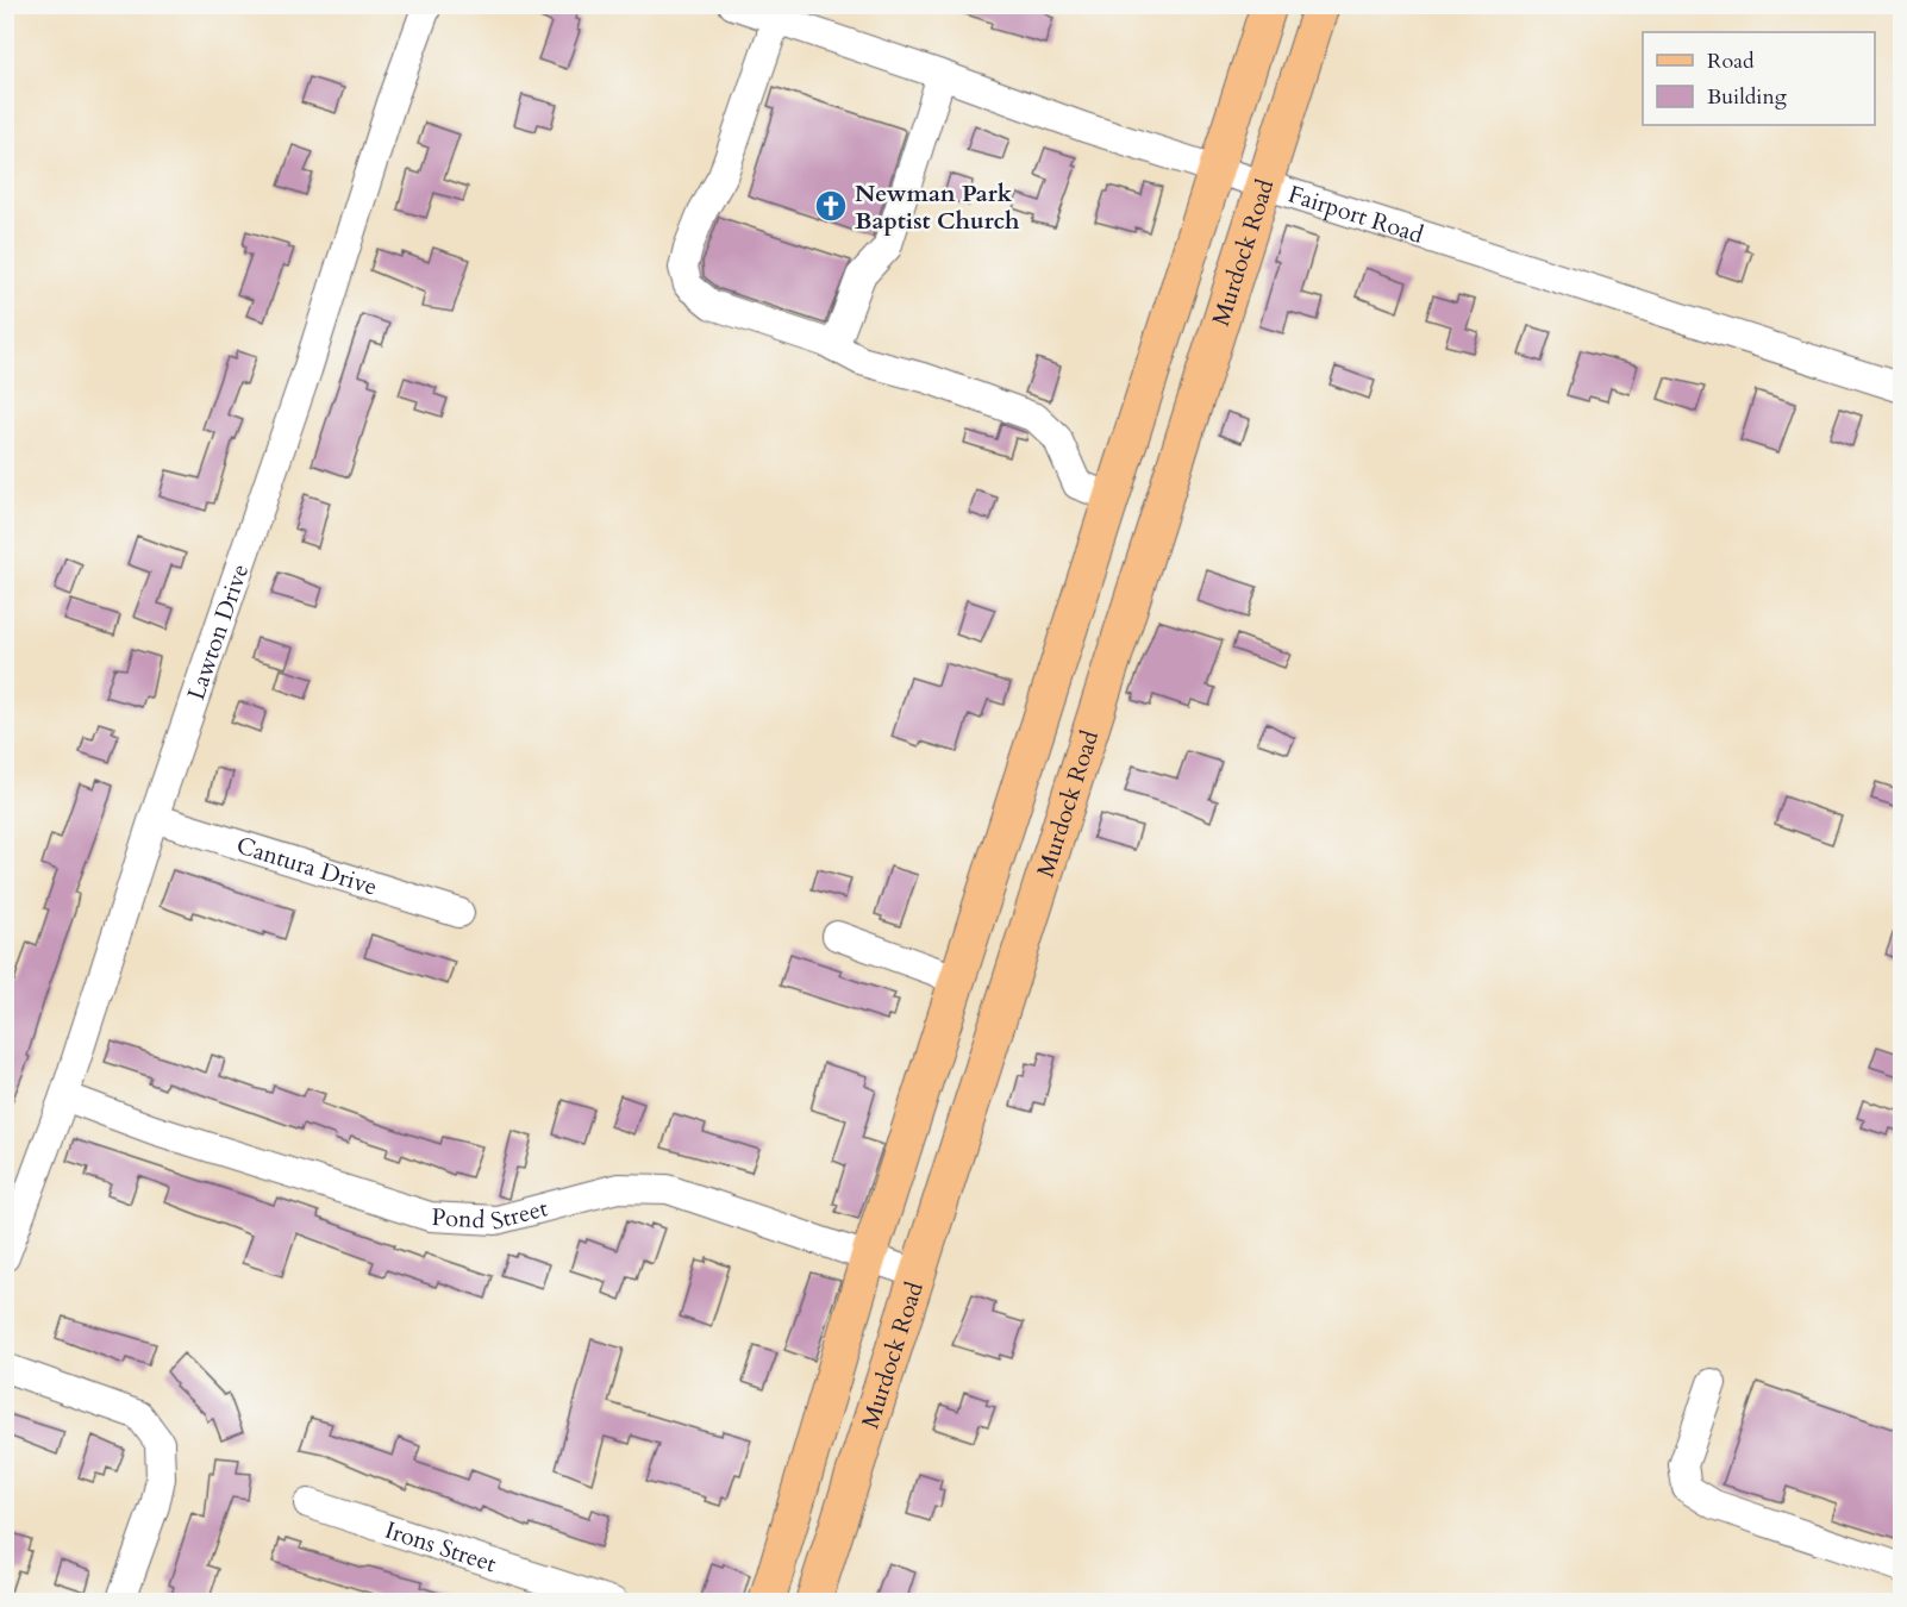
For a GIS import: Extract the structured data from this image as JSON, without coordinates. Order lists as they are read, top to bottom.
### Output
{
  "streets": {
    "main road": ["Murdock Road"],
    "street": [
      "Fairport Road",
      "Lawton Drive",
      "Cantura Drive",
      "Pond Street",
      "Irons Street"
    ]
  },
  "crossings": [
    ["Fairport Road", "Murdock Road"],
    ["Murdock Road", "Pond Street"],
    ["Lawton Drive", "Cantura Drive"],
    ["Lawton Drive", "Pond Street"]
  ],
  "places": {
    "church": ["Newman Park Baptist Church"]
  },
  "legend": ["Road", "Building"]
}
